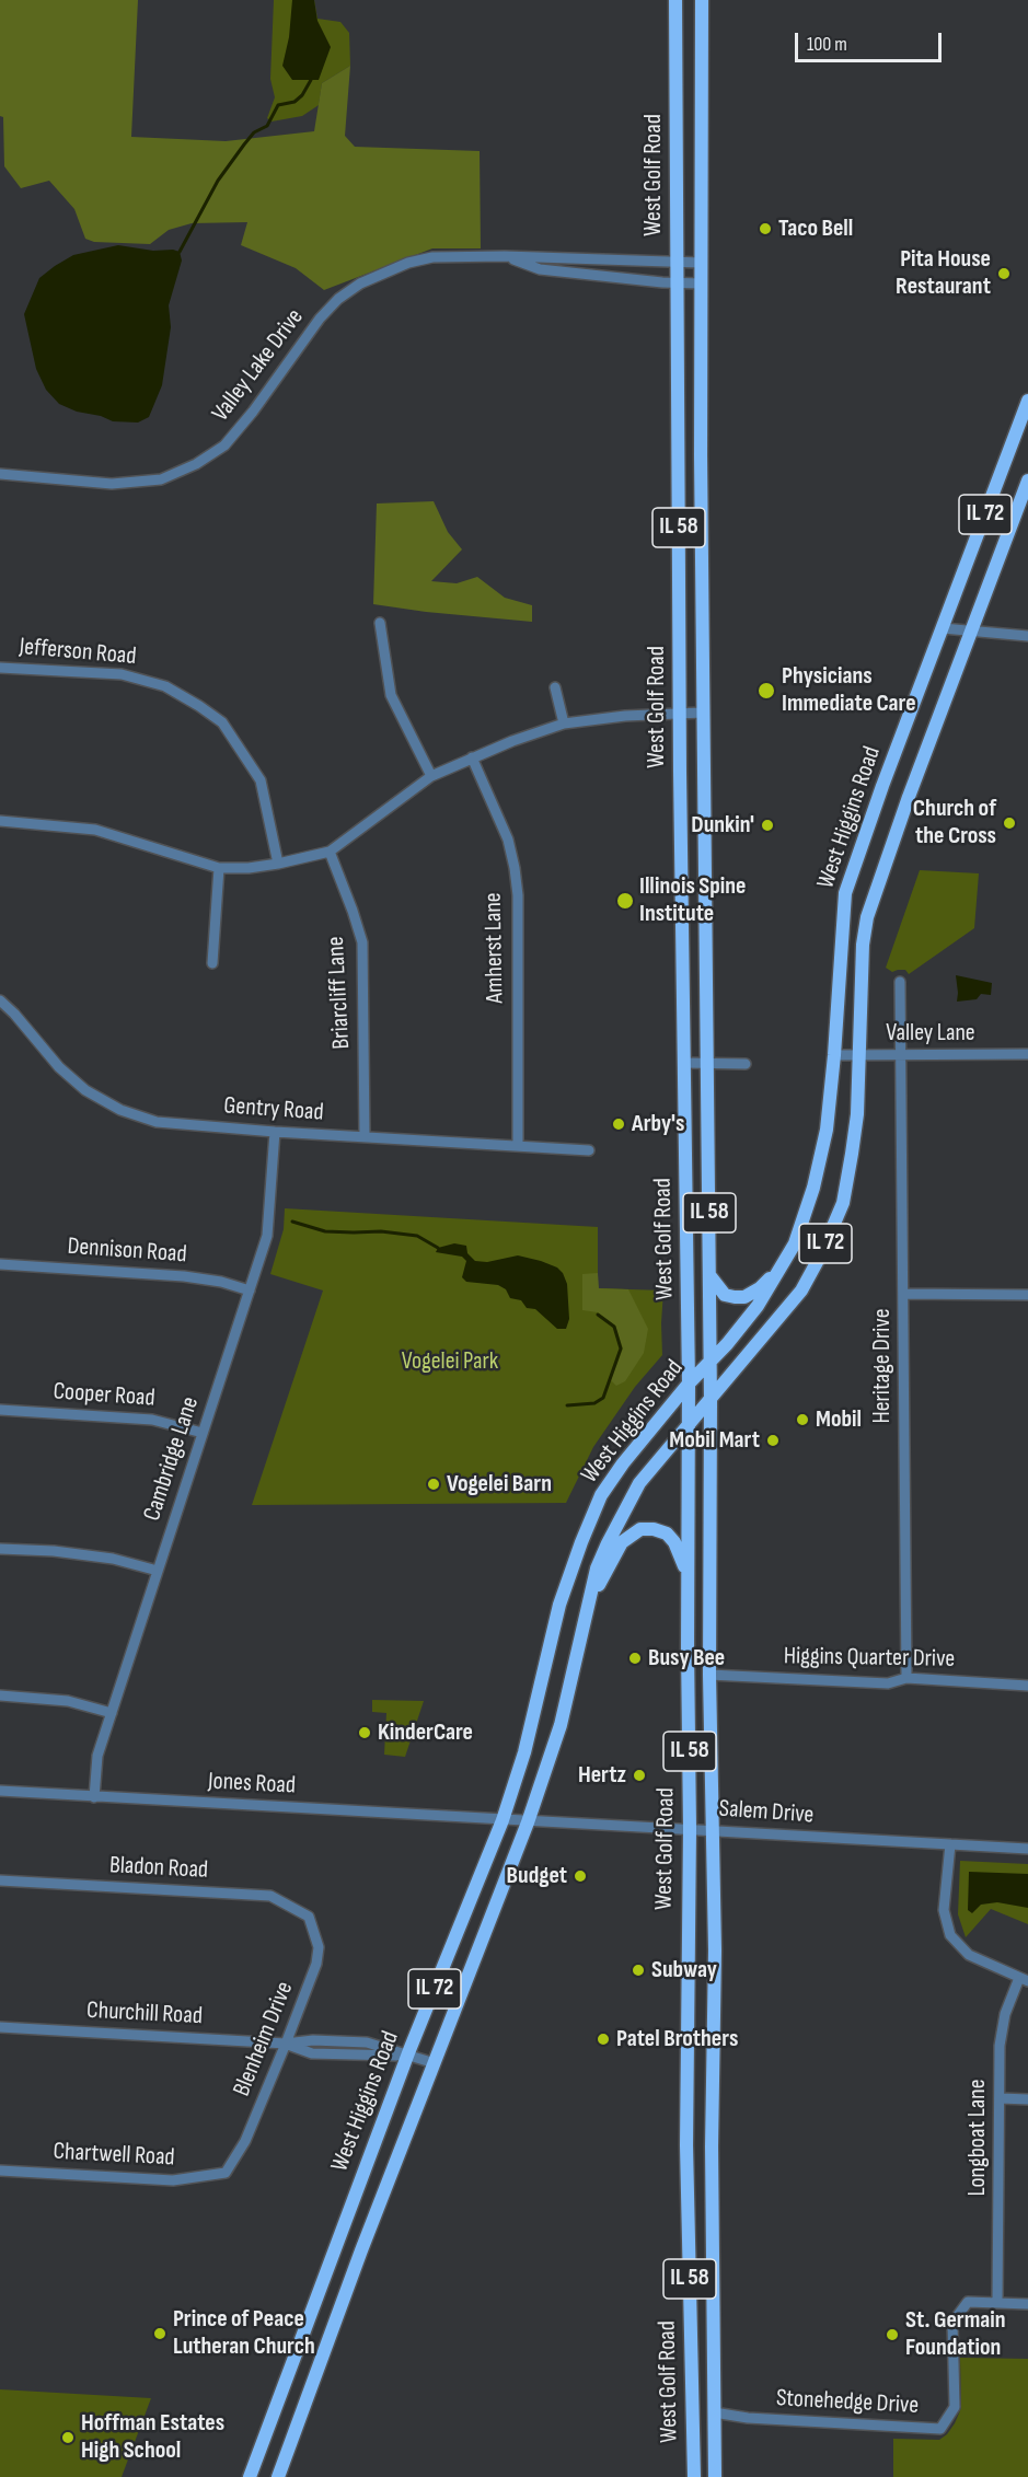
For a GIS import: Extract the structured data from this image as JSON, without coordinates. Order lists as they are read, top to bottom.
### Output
{
  "streets": {
    "main road": [
      "West Golf Road",
      "IL 72",
      "IL 58",
      "West Higgins Road"
    ],
    "street": [
      "Valley Lake Drive",
      "Jefferson Road",
      "Amherst Lane",
      "Briarcliff Lane",
      "Valley Lane",
      "Gentry Road",
      "Dennison Road",
      "Heritage Drive",
      "Cooper Road",
      "Cambridge Lane",
      "Higgins Quarter Drive",
      "Jones Road",
      "Salem Drive",
      "Bladon Road",
      "Churchill Road",
      "Blenheim Drive",
      "Longboat Lane",
      "Chartwell Road",
      "Stonehedge Drive"
    ]
  },
  "crossings": [
    ["West Golf Road", "Valley Lake Drive"],
    ["West Golf Road", "West Higgins Road"],
    ["West Golf Road", "Higgins Quarter Drive"],
    ["West Golf Road", "Salem Drive"],
    ["West Golf Road", "Stonehedge Drive"],
    ["West Higgins Road", "Valley Lane"],
    ["West Higgins Road", "Jones Road"],
    ["West Higgins Road", "Salem Drive"],
    ["West Higgins Road", "Churchill Road"],
    ["Amherst Lane", "Gentry Road"],
    ["Briarcliff Lane", "Gentry Road"],
    ["Valley Lane", "Heritage Drive"],
    ["Gentry Road", "Cambridge Lane"],
    ["Dennison Road", "Cambridge Lane"],
    ["Heritage Drive", "Higgins Quarter Drive"],
    ["Cooper Road", "Cambridge Lane"],
    ["Cambridge Lane", "Jones Road"],
    ["Jones Road", "Salem Drive"],
    ["Bladon Road", "Blenheim Drive"],
    ["Churchill Road", "Blenheim Drive"],
    ["Blenheim Drive", "Chartwell Road"],
    ["Longboat Lane", "Stonehedge Drive"]
  ],
  "parks": ["Vogelei Park"],
  "places": [
    "Taco Bell",
    "Pita House Restaurant",
    "Physicians Immediate Care",
    "Church of the Cross",
    "Dunkin'",
    "Illinois Spine Institute",
    "Arby's",
    "Mobil",
    "Mobil Mart",
    "Vogelei Barn",
    "Busy Bee",
    "KinderCare",
    "Hertz",
    "Budget",
    "Subway",
    "Patel Brothers",
    "Prince of Peace Lutheran Church",
    "St. Germain Foundation",
    "Hoffman Estates High School"
  ],
  "scale_bar": "100 m"
}
